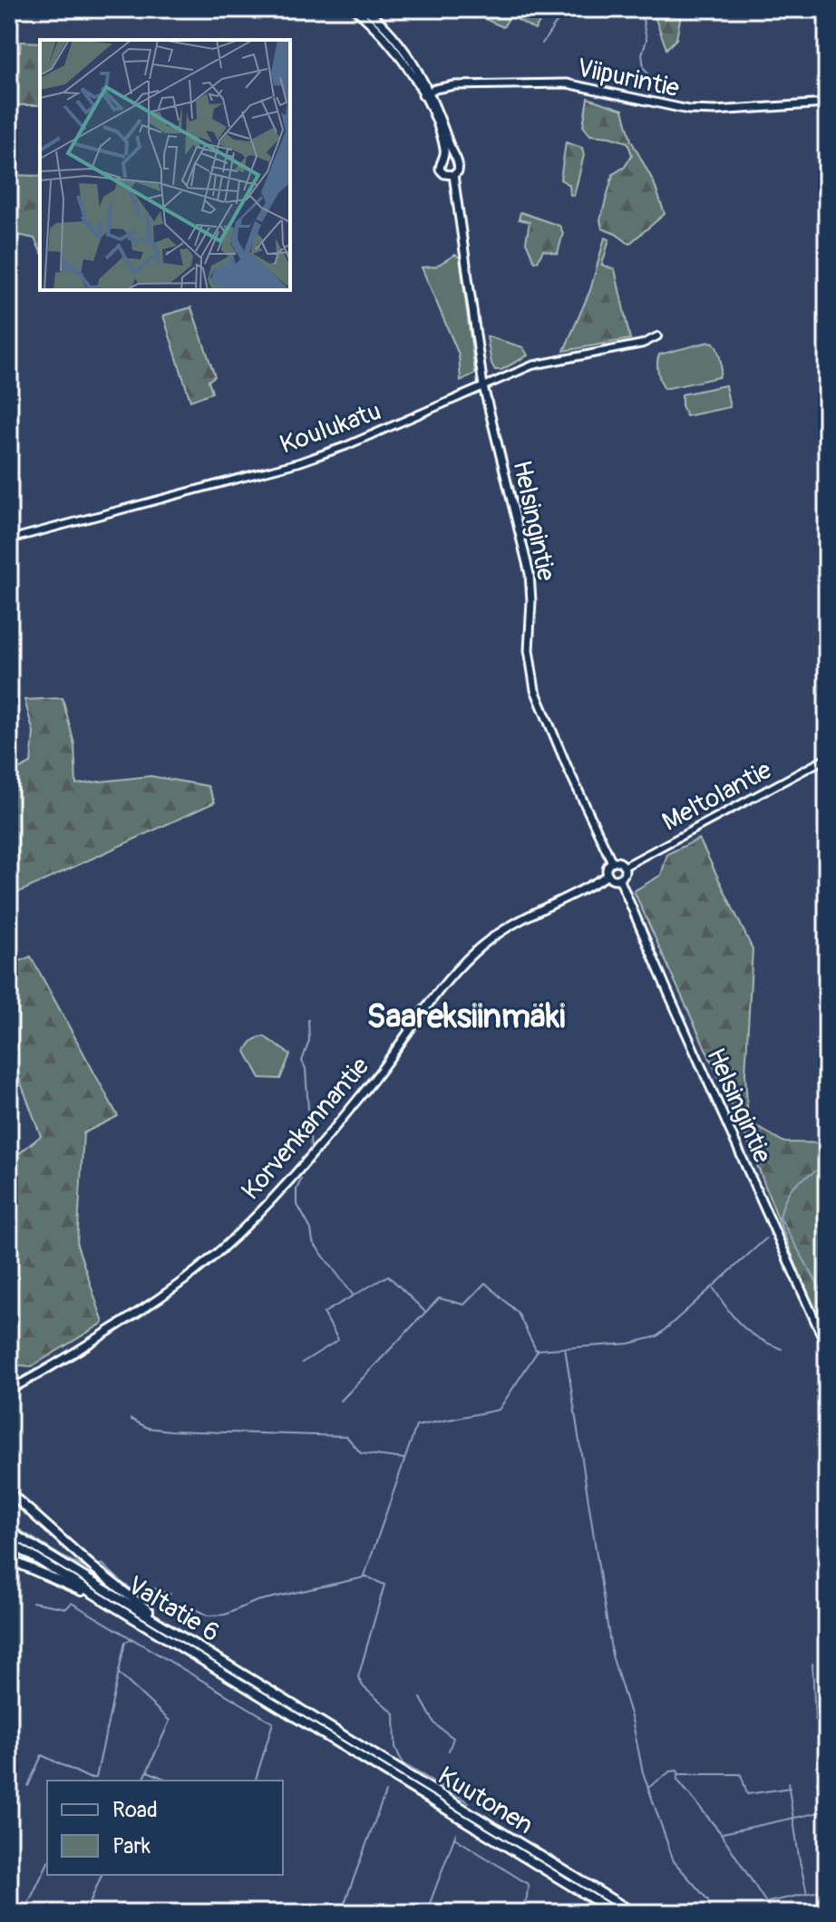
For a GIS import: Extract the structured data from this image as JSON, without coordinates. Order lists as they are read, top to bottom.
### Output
{
  "streets": {
    "highway": ["Valtatie 6", "Kuutonen"],
    "main road": ["Viipurintie", "Helsingintie", "Korvenkannantie"],
    "street": ["Koulukatu", "Meltolantie"]
  },
  "crossings": [
    ["Koulukatu", "Helsingintie"],
    ["Helsingintie", "Meltolantie"],
    ["Helsingintie", "Korvenkannantie"],
    ["Meltolantie", "Korvenkannantie"],
    ["Valtatie 6", "Kuutonen"]
  ],
  "districts": ["Saareksiinmäki"],
  "legend": ["Road", "Park"]
}
